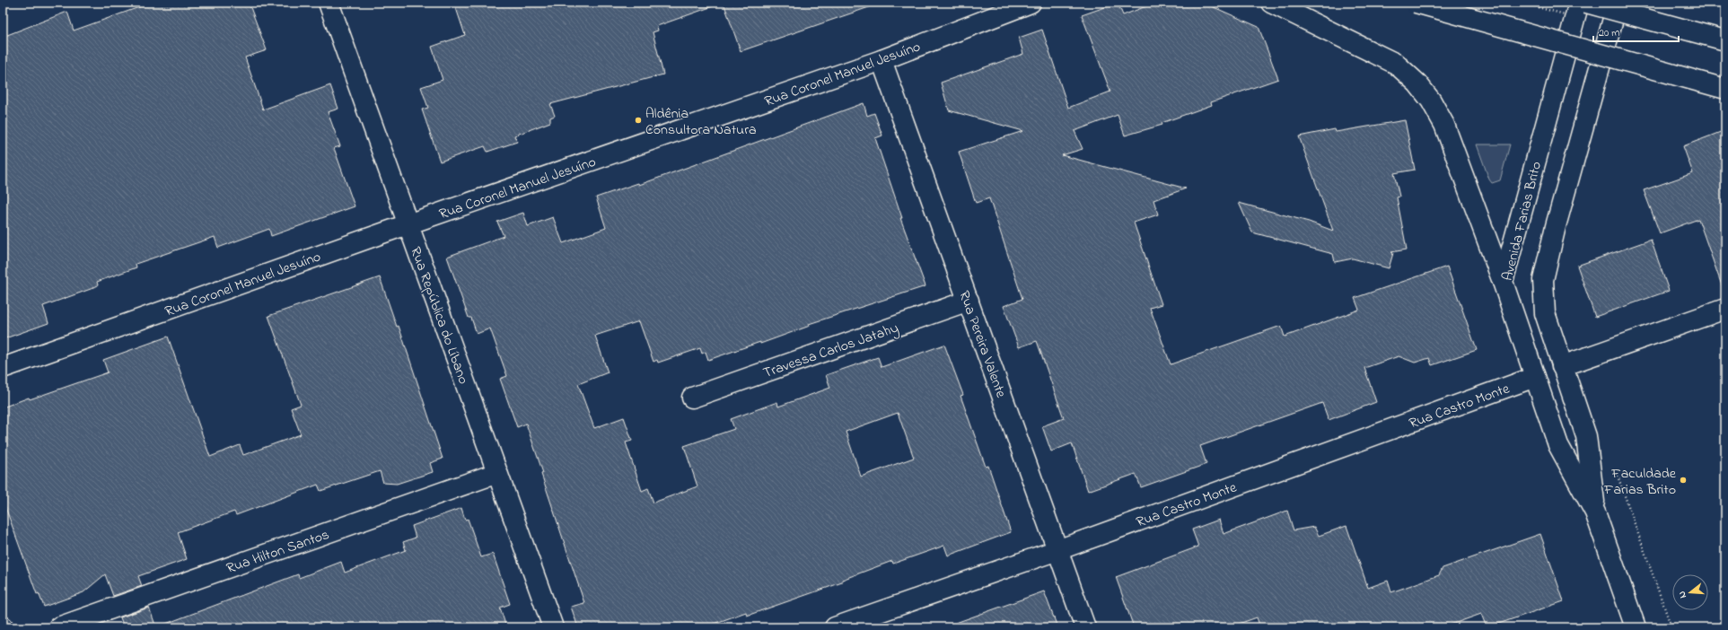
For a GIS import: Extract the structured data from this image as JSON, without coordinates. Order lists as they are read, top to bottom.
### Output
{
  "streets": {
    "main road": [
      "Rua Coronel Manuel Jesuíno",
      "Avenida Farias Brito",
      "Rua República do Líbano",
      "Rua Pereira Valente",
      "Travessa Carlos Jatahy",
      "Rua Castro Monte",
      "Rua Hilton Santos"
    ]
  },
  "crossings": [
    ["Rua Coronel Manuel Jesuíno", "Rua República do Líbano"],
    ["Rua Coronel Manuel Jesuíno", "Rua Pereira Valente"],
    ["Avenida Farias Brito", "Rua Castro Monte"],
    ["Rua República do Líbano", "Rua Hilton Santos"],
    ["Rua Pereira Valente", "Travessa Carlos Jatahy"],
    ["Rua Pereira Valente", "Rua Castro Monte"]
  ],
  "places": ["Aldênia Consultora Natura", "Faculdade Farias Brito"],
  "scale_bar": "20 m",
  "north": "left"
}
